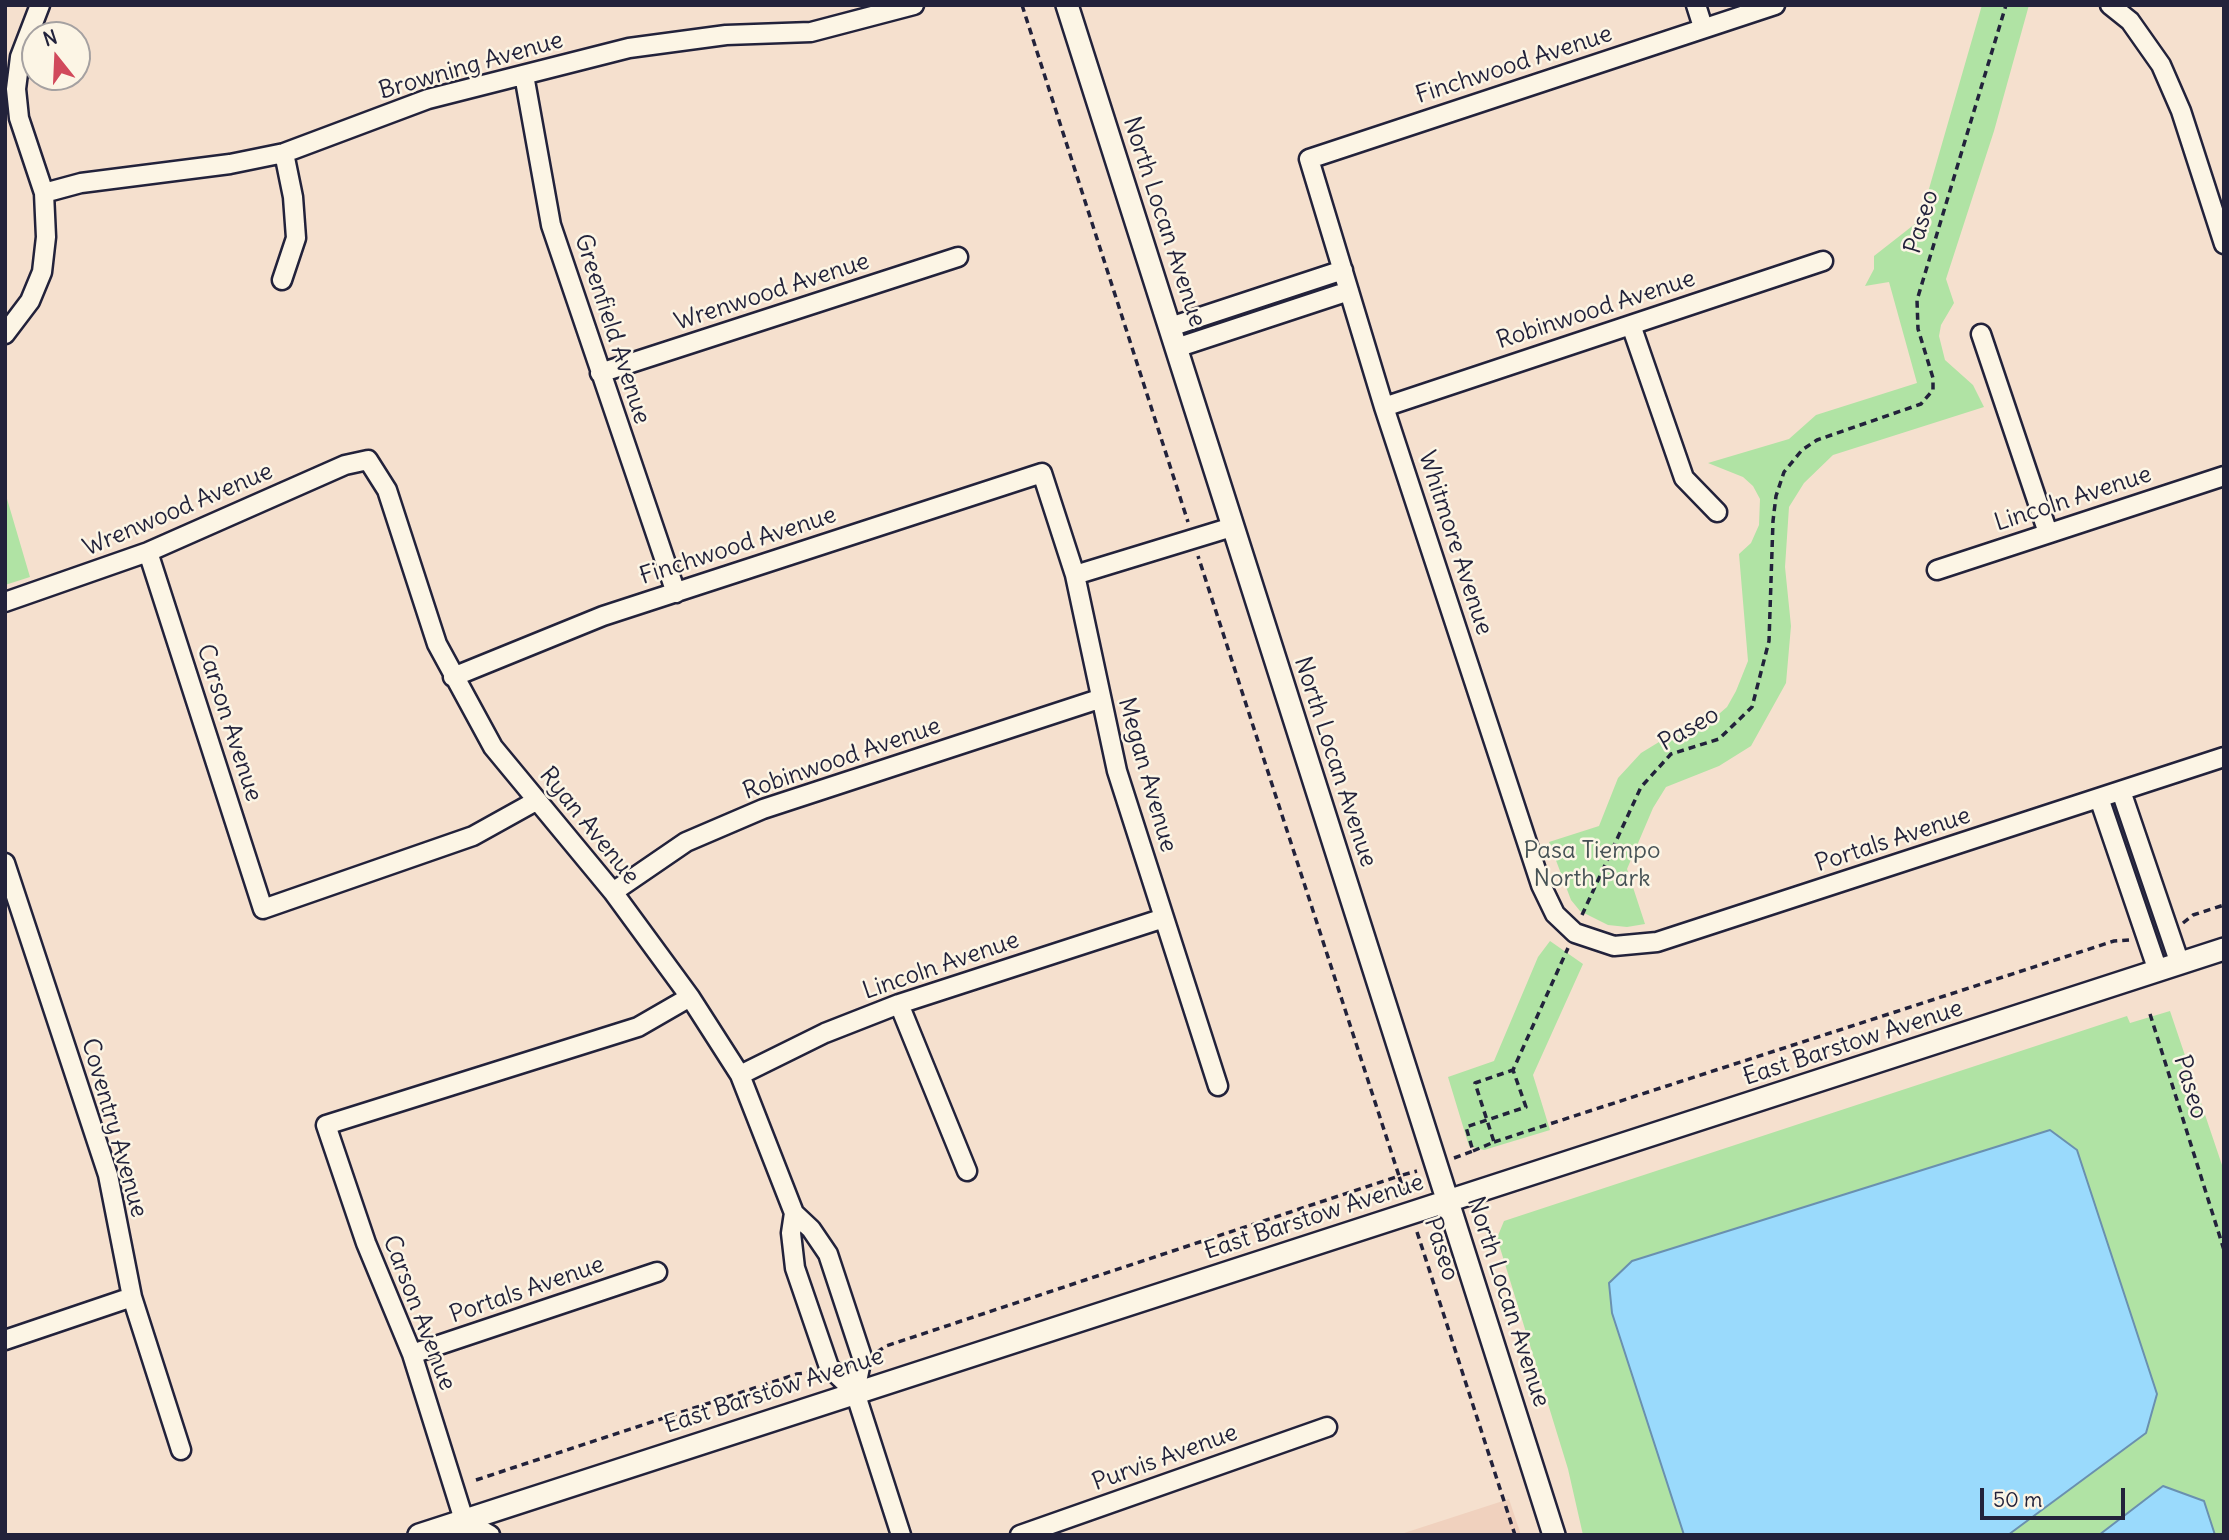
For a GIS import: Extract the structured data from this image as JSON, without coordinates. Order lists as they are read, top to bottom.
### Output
{
  "streets": {
    "street": [
      "Finchwood Avenue",
      "Browning Avenue",
      "North Locan Avenue",
      "Wrenwood Avenue",
      "Robinwood Avenue",
      "Greenfield Avenue",
      "Lincoln Avenue",
      "Whitmore Avenue",
      "Carson Avenue",
      "Megan Avenue",
      "Ryan Avenue",
      "Portals Avenue",
      "East Barstow Avenue",
      "Coventry Avenue",
      "Purvis Avenue"
    ],
    "path": ["Paseo"]
  },
  "crossings": [
    ["Finchwood Avenue", "Greenfield Avenue"],
    ["Finchwood Avenue", "Whitmore Avenue"],
    ["Finchwood Avenue", "Megan Avenue"],
    ["Finchwood Avenue", "Ryan Avenue"],
    ["Browning Avenue", "Greenfield Avenue"],
    ["North Locan Avenue", "East Barstow Avenue"],
    ["Paseo", "Whitmore Avenue"],
    ["Paseo", "Portals Avenue"],
    ["Paseo", "East Barstow Avenue"],
    ["Wrenwood Avenue", "Greenfield Avenue"],
    ["Wrenwood Avenue", "Carson Avenue"],
    ["Wrenwood Avenue", "Ryan Avenue"],
    ["Robinwood Avenue", "Whitmore Avenue"],
    ["Robinwood Avenue", "Megan Avenue"],
    ["Robinwood Avenue", "Ryan Avenue"],
    ["Lincoln Avenue", "Megan Avenue"],
    ["Lincoln Avenue", "Ryan Avenue"],
    ["Whitmore Avenue", "Portals Avenue"],
    ["Carson Avenue", "Ryan Avenue"],
    ["Carson Avenue", "Portals Avenue"],
    ["Carson Avenue", "East Barstow Avenue"],
    ["Ryan Avenue", "East Barstow Avenue"]
  ],
  "parks": ["Pasa Tiempo North Park"],
  "scale_bar": "50 m",
  "north": "top"
}
